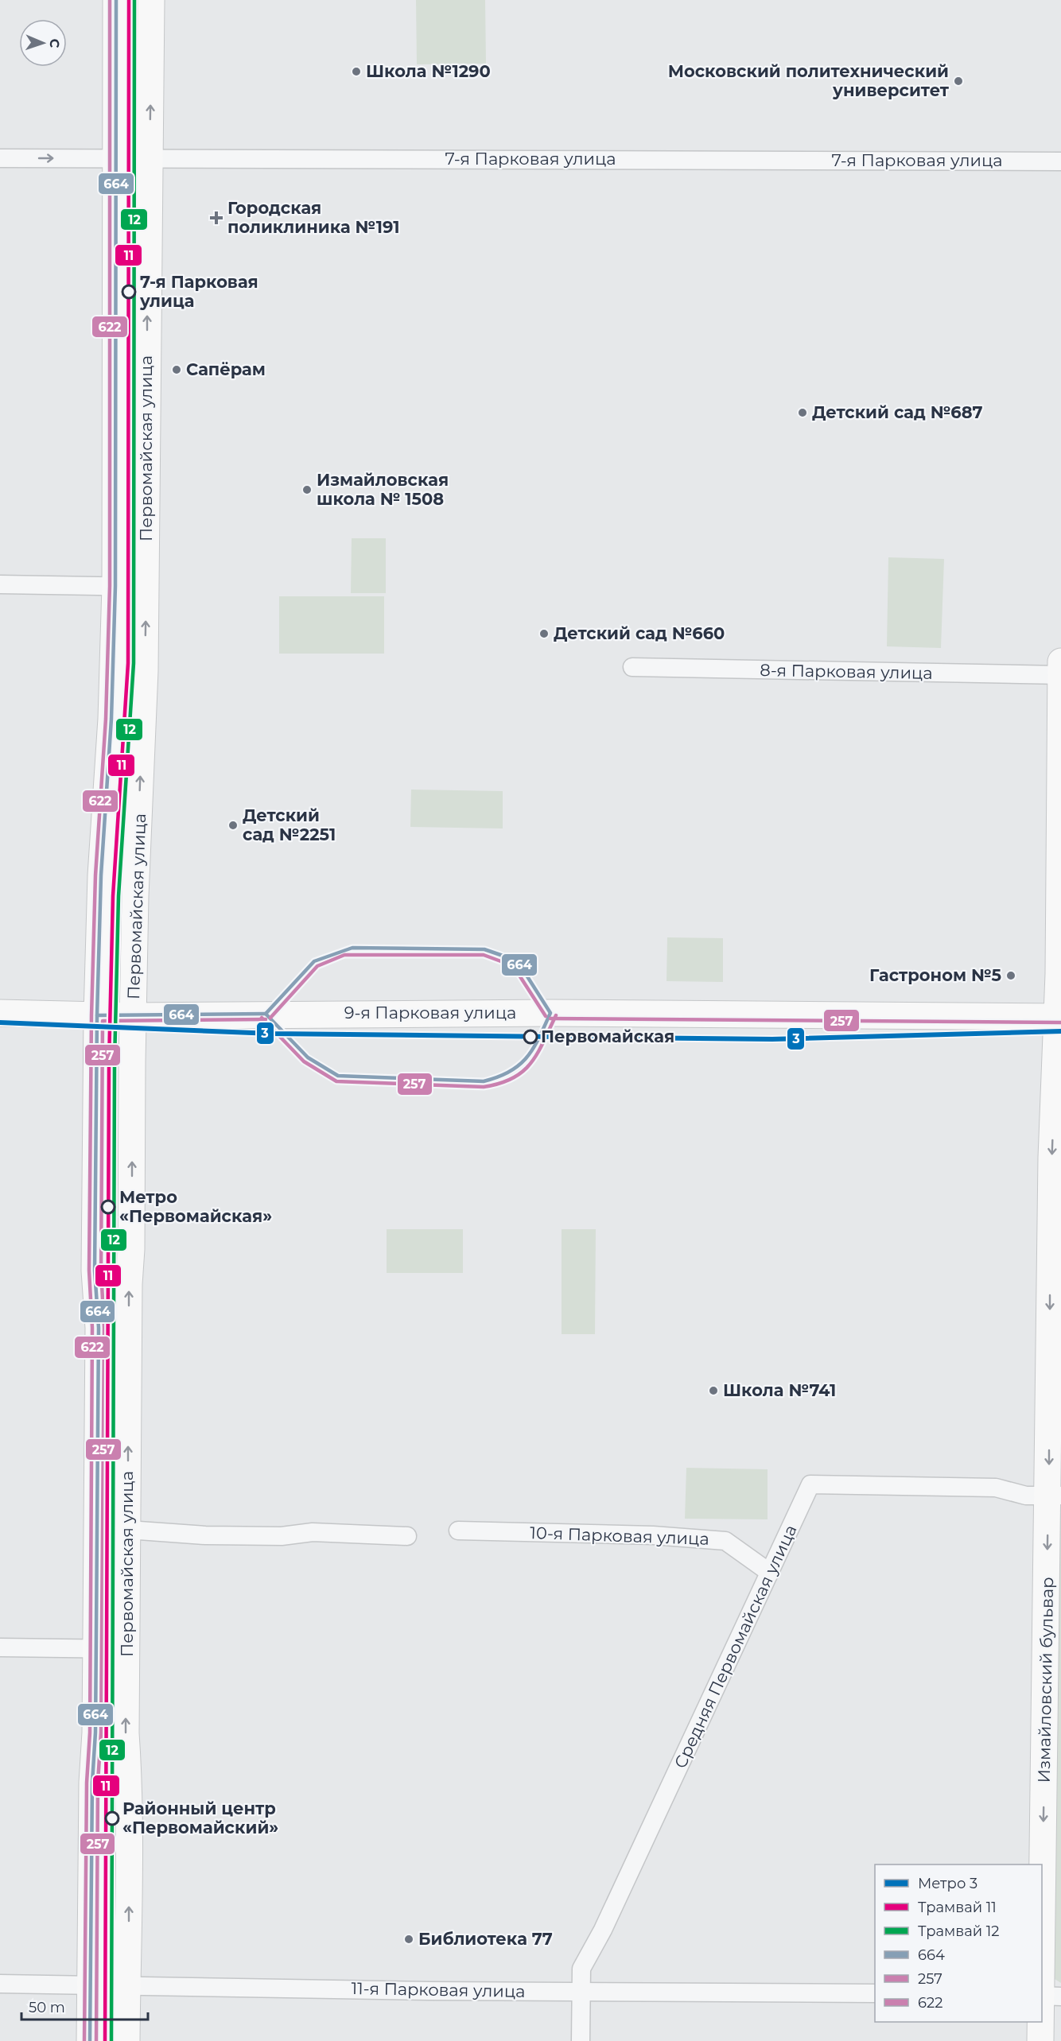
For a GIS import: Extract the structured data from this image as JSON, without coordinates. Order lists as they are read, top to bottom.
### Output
{
  "streets": {
    "main road": ["Первомайская улица", "9-я Парковая улица", "Измайловский бульвар"],
    "street": [
      "7-я Парковая улица",
      "8-я Парковая улица",
      "10-я Парковая улица",
      "Средняя Первомайская улица",
      "11-я Парковая улица"
    ]
  },
  "crossings": [
    ["7-я Парковая улица", "Первомайская улица"],
    ["Первомайская улица", "9-я Парковая улица"],
    ["Первомайская улица", "11-я Парковая улица"],
    ["8-я Парковая улица", "Измайловский бульвар"],
    ["9-я Парковая улица", "Измайловский бульвар"],
    ["10-я Парковая улица", "Средняя Первомайская улица"],
    ["Средняя Первомайская улица", "Измайловский бульвар"],
    ["Средняя Первомайская улица", "11-я Парковая улица"]
  ],
  "one_way": ["Измайловский бульвар"],
  "places": {
    "other": [
      "Школа №1290",
      "Московский политехнический университет",
      "7-я Парковая улица",
      "Сапёрам",
      "Детский сад №687",
      "Измайловская школа № 1508",
      "Детский сад №660",
      "Детский сад №2251",
      "Гастроном №5",
      "Первомайская",
      "Метро «Первомайская»",
      "Школа №741",
      "Районный центр «Первомайский»",
      "Библиотека 77"
    ],
    "health": ["Городская поликлиника №191"]
  },
  "lines": [
    "tram line 11",
    "tram line 12",
    "transit line 664",
    "transit line 622",
    "transit line 257",
    "metro line 3"
  ],
  "legend": [
    "Метро 3",
    "Трамвай 11",
    "Трамвай 12",
    "664",
    "257",
    "622"
  ],
  "scale_bar": "50 m",
  "north": "right"
}
